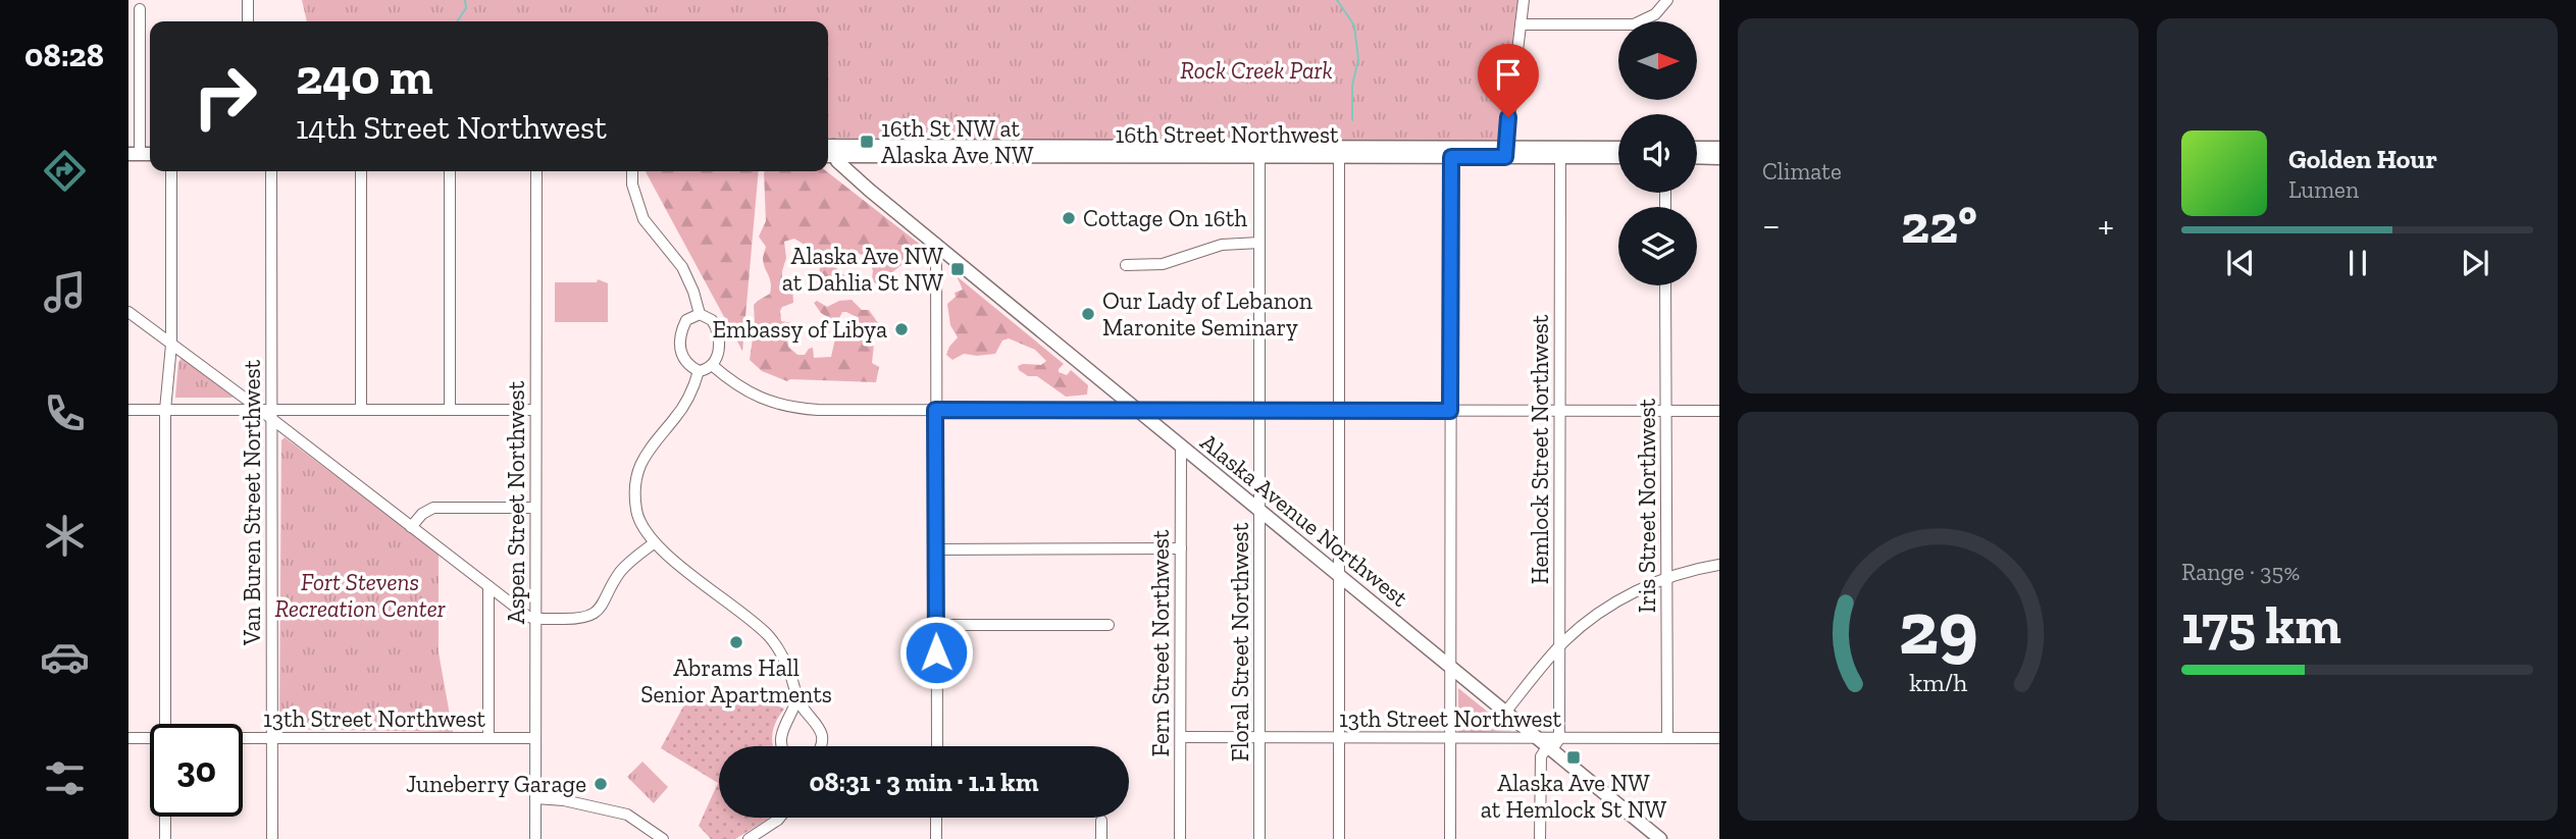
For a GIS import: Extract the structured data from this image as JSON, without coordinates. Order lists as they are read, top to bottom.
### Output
{
  "streets": {
    "main road": ["16th Street Northwest", "Alaska Avenue Northwest"],
    "street": [
      "Hemlock Street Northwest",
      "Van Buren Street Northwest",
      "Aspen Street Northwest",
      "Iris Street Northwest",
      "Floral Street Northwest",
      "Fern Street Northwest",
      "13th Street Northwest"
    ]
  },
  "crossings": [
    ["16th Street Northwest", "Hemlock Street Northwest"],
    ["16th Street Northwest", "Alaska Avenue Northwest"],
    ["16th Street Northwest", "Floral Street Northwest"],
    ["Hemlock Street Northwest", "Alaska Avenue Northwest"],
    ["Hemlock Street Northwest", "13th Street Northwest"],
    ["Van Buren Street Northwest", "13th Street Northwest"],
    ["Aspen Street Northwest", "13th Street Northwest"],
    ["Iris Street Northwest", "13th Street Northwest"],
    ["Alaska Avenue Northwest", "Floral Street Northwest"],
    ["Alaska Avenue Northwest", "Fern Street Northwest"],
    ["Alaska Avenue Northwest", "13th Street Northwest"],
    ["Floral Street Northwest", "13th Street Northwest"],
    ["Fern Street Northwest", "13th Street Northwest"]
  ],
  "parks": ["Rock Creek Park", "Fort Stevens Recreation Center"],
  "places": {
    "transit": ["16th St NW at Alaska Ave NW", "Alaska Ave NW at Dahlia St NW", "Alaska Ave NW at Hemlock St NW"],
    "other": [
      "Cottage On 16th",
      "Our Lady of Lebanon Maronite Seminary",
      "Embassy of Libya",
      "Abrams Hall Senior Apartments",
      "Juneberry Garage"
    ]
  },
  "north": "right",
  "page": {
    "tabs": "08:28",
    "tile": [
      "Climate",
      ["Range · 35%", "175 km"]
    ],
    "turn": ["240 m", "14th Street Northwest"],
    "song": ["Golden Hour", "Lumen"],
    "heat": ["−", "22°", "+"],
    "limit": "30",
    "trip": "08:31 · 3 min · 1.1 km",
    "gauge": ["29", "km/h"]
  }
}
